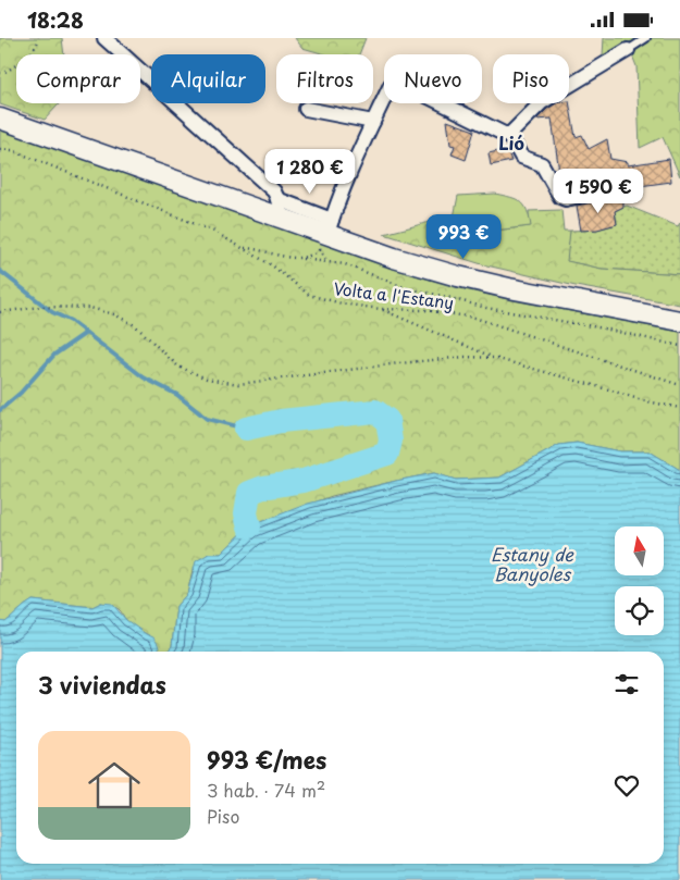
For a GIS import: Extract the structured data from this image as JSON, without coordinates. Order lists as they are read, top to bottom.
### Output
{
  "streets": {
    "path": ["Volta a l'Estany"]
  },
  "districts": ["Lió"],
  "water": ["Estany de Banyoles"],
  "north": "top",
  "page": {
    "status": "18:28",
    "chip": [
      "Comprar",
      "Alquilar",
      "Filtros",
      "Nuevo",
      "Piso"
    ],
    "price": ["1 280 €", "1 590 €", "993 €"],
    "heading": "3 viviendas",
    "list": [
      {
        "name": "993 €/mes",
        "note": "3 hab. · 74 m² · Piso"
      }
    ]
  }
}
